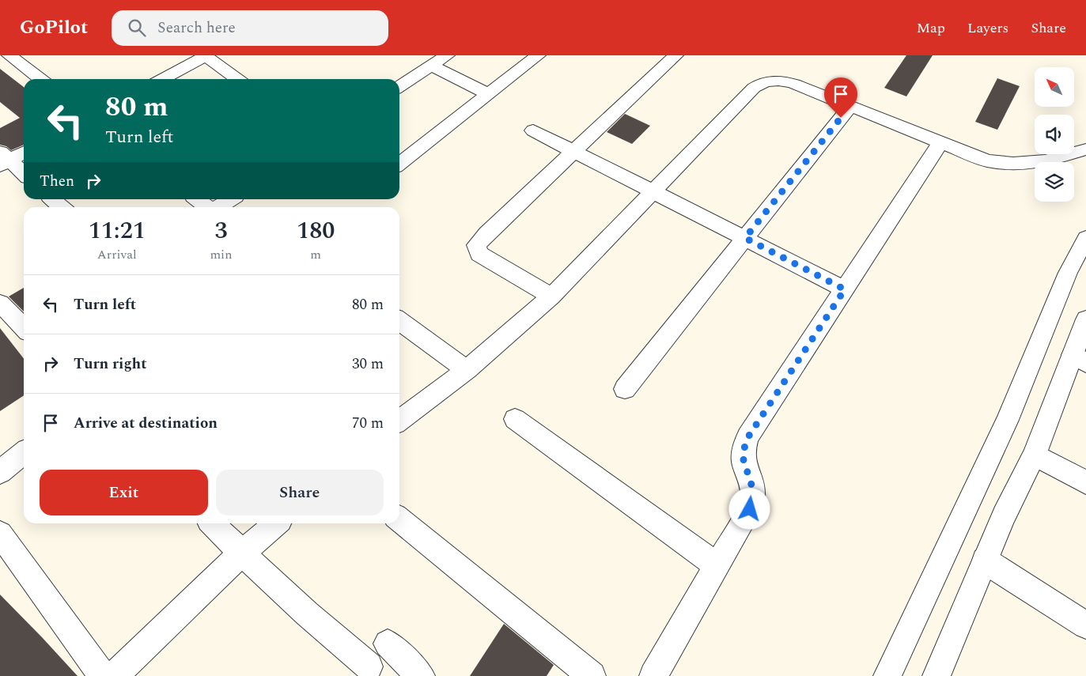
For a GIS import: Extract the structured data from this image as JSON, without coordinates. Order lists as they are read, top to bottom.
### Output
{
  "north": "top left",
  "page": {
    "header": "GoPilot",
    "search": "Search here",
    "nav": ["Map", "Layers", "Share"],
    "turn": ["80 m", "Turn left"],
    "then": "Then",
    "eta": [
      "11:21",
      "Arrival",
      "3",
      "min",
      "180",
      "m"
    ],
    "list": [
      {
        "name": "Turn left",
        "value": "80 m"
      },
      {
        "name": "Turn right",
        "value": "30 m"
      },
      {
        "name": "Arrive at destination",
        "value": "70 m"
      }
    ],
    "buttons": ["Exit", "Share"]
  }
}
